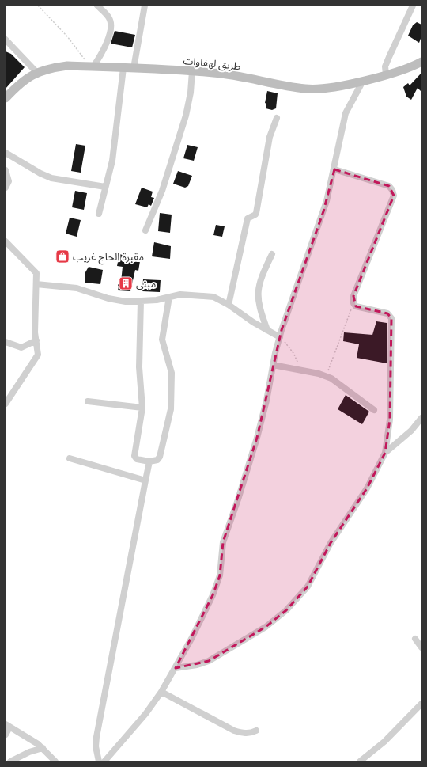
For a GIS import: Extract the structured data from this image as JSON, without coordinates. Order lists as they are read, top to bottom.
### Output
{
  "streets": {
    "street": ["طريق لهفاوات"]
  },
  "places": {
    "shop": ["مقبرة الحاج غريب"],
    "building": ["مبنى"]
  }
}
